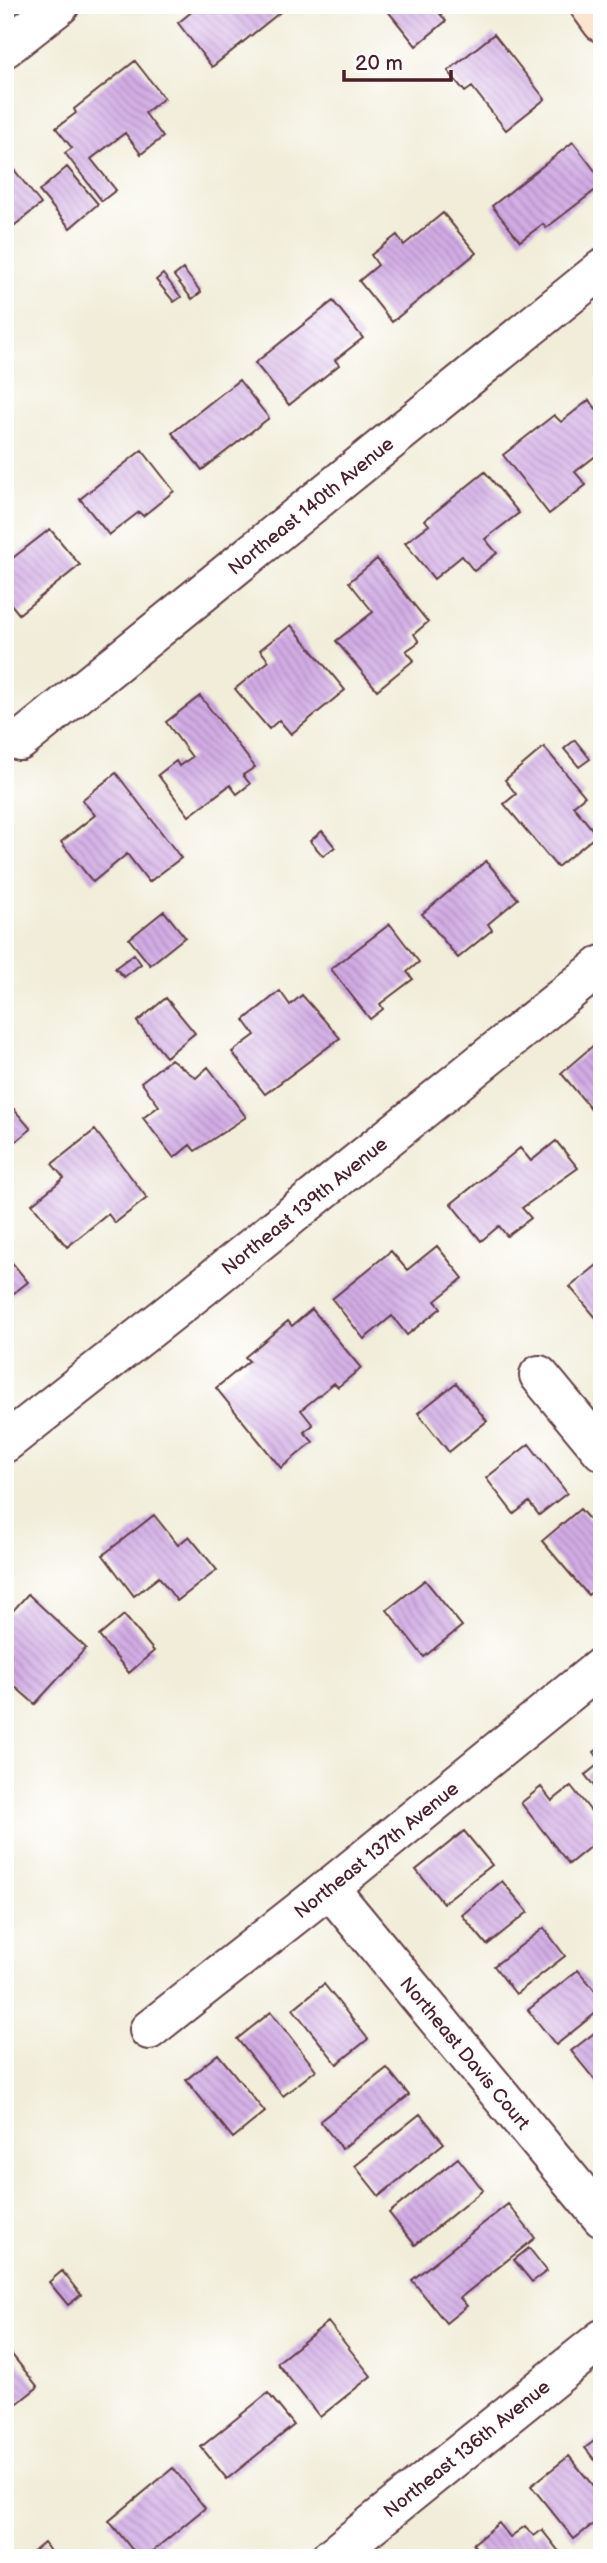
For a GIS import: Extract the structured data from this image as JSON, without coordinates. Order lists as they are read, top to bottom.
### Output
{
  "streets": {
    "street": [
      "Northeast 140th Avenue",
      "Northeast 139th Avenue",
      "Northeast 137th Avenue",
      "Northeast Davis Court",
      "Northeast 136th Avenue"
    ]
  },
  "crossings": [
    ["Northeast 137th Avenue", "Northeast Davis Court"]
  ],
  "scale_bar": "20 m"
}
